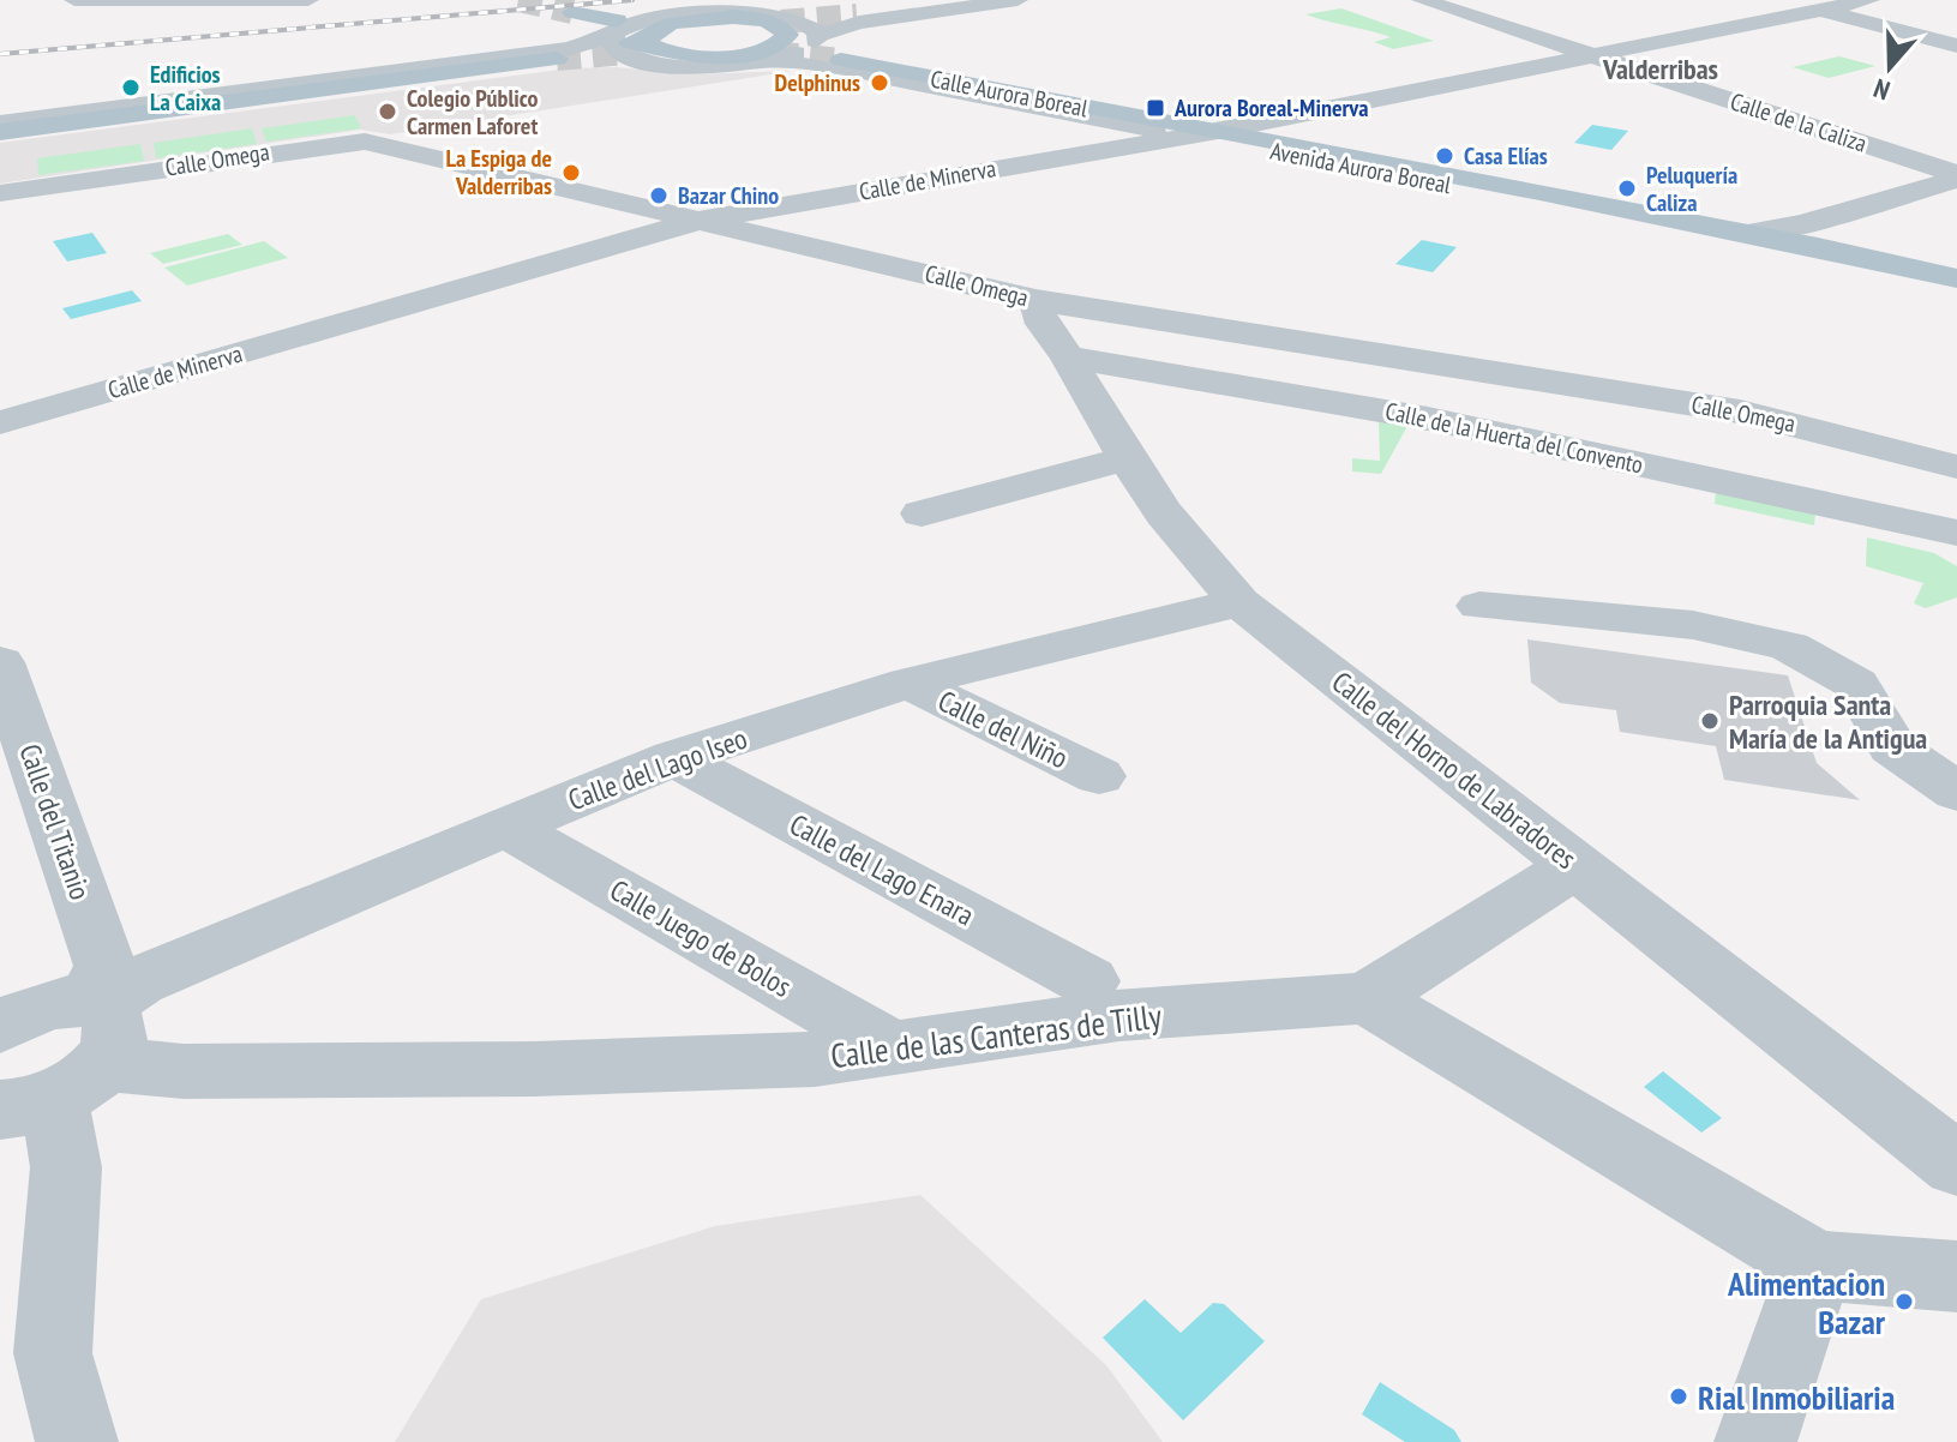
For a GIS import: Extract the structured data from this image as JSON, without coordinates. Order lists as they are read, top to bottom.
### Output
{
  "streets": {
    "main road": ["Calle Aurora Boreal", "Avenida Aurora Boreal"],
    "street": [
      "Calle de la Caliza",
      "Calle Omega",
      "Calle de Minerva",
      "Calle de la Huerta del Convento",
      "Calle del Niño",
      "Calle del Lago Iseo",
      "Calle del Horno de Labradores",
      "Calle del Titanio",
      "Calle del Lago Enara",
      "Calle Juego de Bolos",
      "Calle de las Canteras de Tilly"
    ]
  },
  "crossings": [
    ["Calle Aurora Boreal", "Avenida Aurora Boreal"],
    ["Calle Aurora Boreal", "Calle de Minerva"],
    ["Calle de la Caliza", "Calle de Minerva"],
    ["Calle Omega", "Calle de Minerva"],
    ["Calle Omega", "Calle del Horno de Labradores"],
    ["Avenida Aurora Boreal", "Calle de Minerva"],
    ["Calle de la Huerta del Convento", "Calle del Horno de Labradores"],
    ["Calle del Niño", "Calle del Lago Iseo"],
    ["Calle del Lago Iseo", "Calle del Horno de Labradores"],
    ["Calle del Lago Iseo", "Calle del Titanio"],
    ["Calle del Lago Iseo", "Calle del Lago Enara"],
    ["Calle del Lago Iseo", "Calle Juego de Bolos"],
    ["Calle del Lago Iseo", "Calle de las Canteras de Tilly"],
    ["Calle del Titanio", "Calle de las Canteras de Tilly"],
    ["Calle Juego de Bolos", "Calle de las Canteras de Tilly"]
  ],
  "districts": ["Valderribas"],
  "places": {
    "other": [
      "Delphinus",
      "Edificios La Caixa",
      "Colegio Público Carmen Laforet",
      "Casa Elías",
      "La Espiga de Valderribas",
      "Peluquería Caliza",
      "Bazar Chino",
      "Parroquia Santa María de la Antigua",
      "Alimentacion Bazar",
      "Rial Inmobiliaria"
    ],
    "transit": ["Aurora Boreal-Minerva"]
  },
  "north": "bottom"
}
